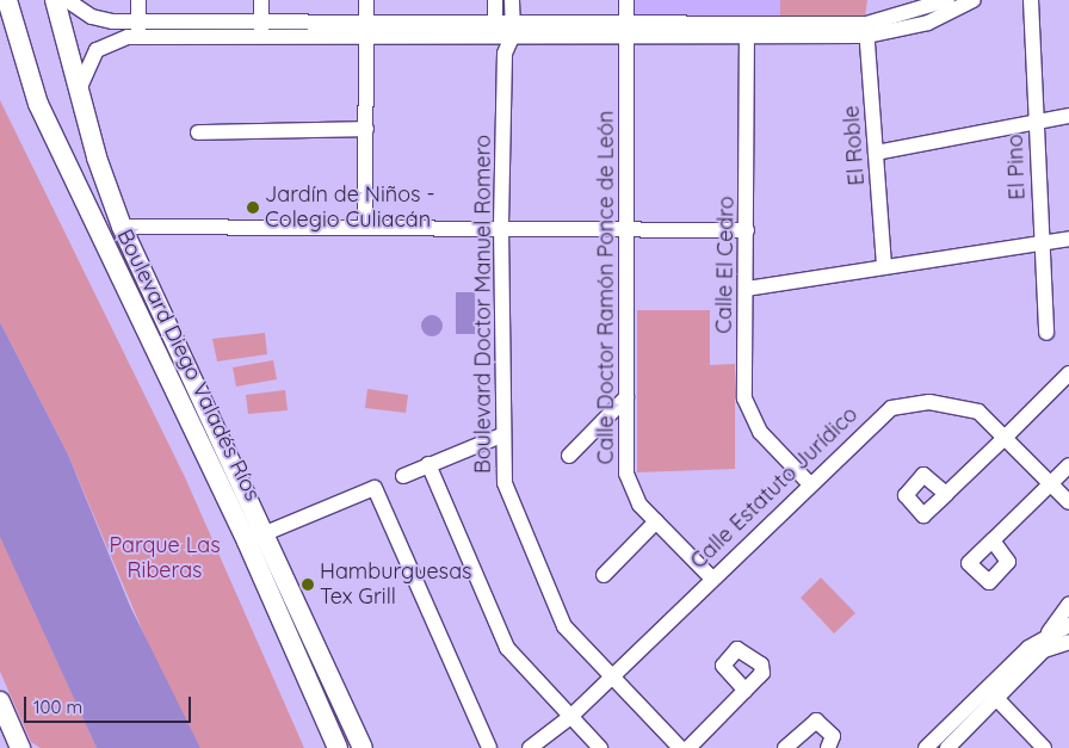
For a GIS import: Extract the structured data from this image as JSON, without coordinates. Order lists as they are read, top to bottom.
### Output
{
  "streets": {
    "main road": ["Boulevard Diego Valadés Ríos"],
    "street": [
      "El Roble",
      "El Pino",
      "Calle El Cedro",
      "Calle Doctor Ramón Ponce de León",
      "Boulevard Doctor Manuel Romero",
      "Calle Estatuto Jurídico"
    ]
  },
  "crossings": [
    ["Calle El Cedro", "Calle Estatuto Jurídico"],
    ["Calle Doctor Ramón Ponce de León", "Calle Estatuto Jurídico"],
    ["Boulevard Doctor Manuel Romero", "Calle Estatuto Jurídico"]
  ],
  "parks": ["Parque Las Riberas"],
  "places": ["Jardín de Niños - Colegio Culiacán", "Hamburguesas Tex Grill"],
  "scale_bar": "100 m"
}
